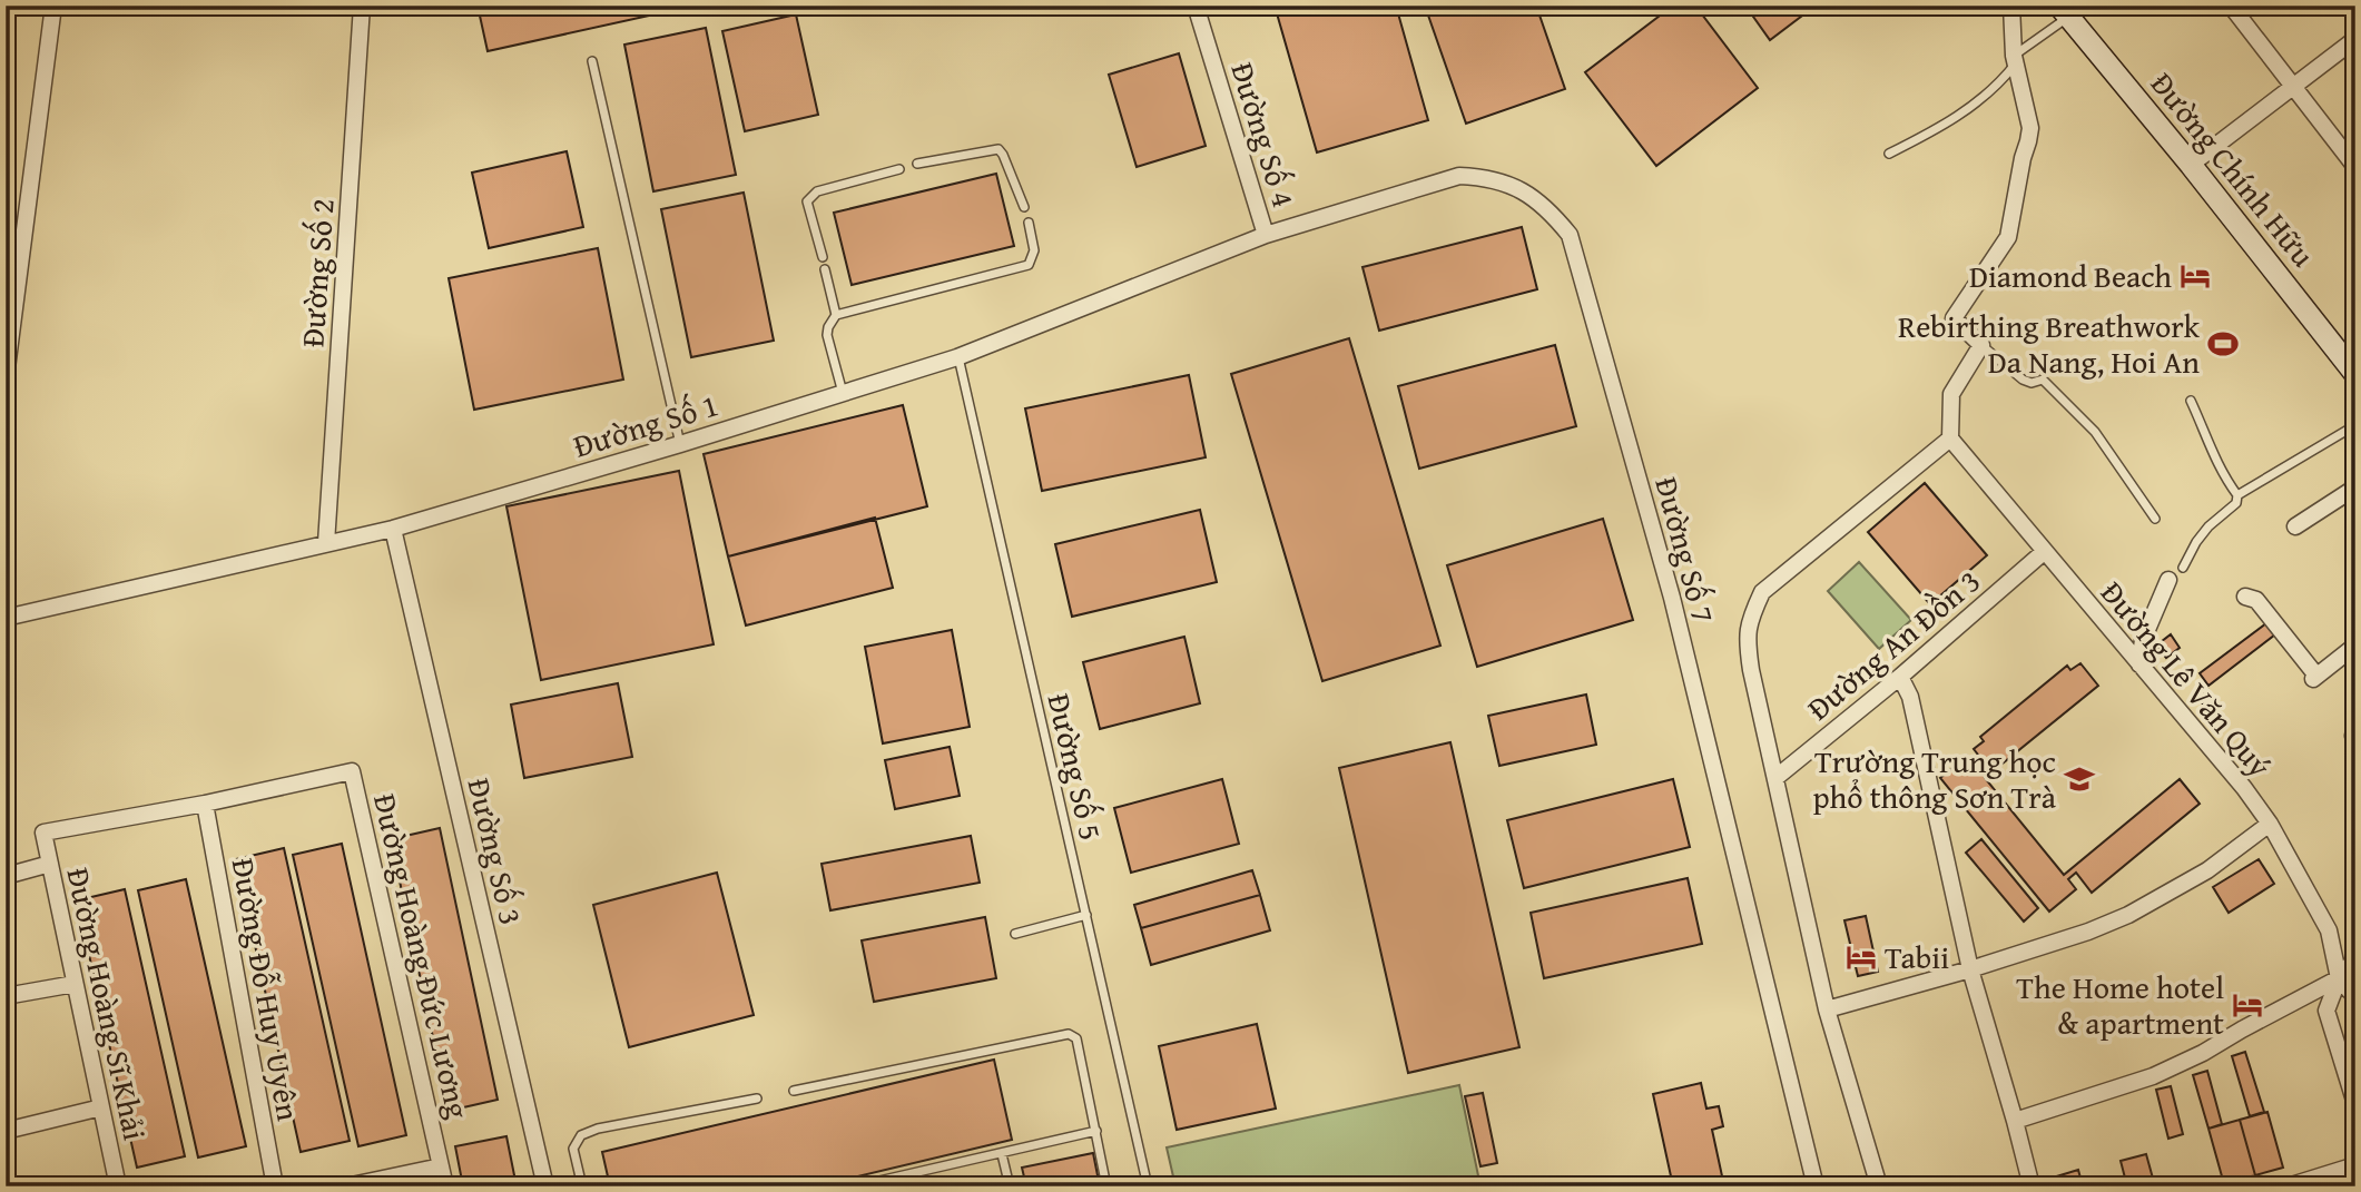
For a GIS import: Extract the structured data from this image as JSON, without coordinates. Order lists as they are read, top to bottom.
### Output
{
  "streets": {
    "street": [
      "Đường Số 4",
      "Đường Chính Hữu",
      "Đường Số 2",
      "Đường Số 1",
      "Đường Số 7",
      "Đường An Đồn 3",
      "Đường Lê Văn Quý",
      "Đường Số 3",
      "Đường Hoàng Đức Lương",
      "Đường Đỗ Huy Uyên",
      "Đường Hoàng Sĩ Khải"
    ],
    "lane": ["Đường Số 5"]
  },
  "crossings": [
    ["Đường Số 4", "Đường Số 1"],
    ["Đường Số 2", "Đường Số 1"],
    ["Đường Số 1", "Đường Số 7"],
    ["Đường Số 1", "Đường Số 5"],
    ["Đường Số 1", "Đường Số 3"],
    ["Đường An Đồn 3", "Đường Lê Văn Quý"],
    ["Đường Hoàng Đức Lương", "Đường Đỗ Huy Uyên"],
    ["Đường Hoàng Đức Lương", "Đường Hoàng Sĩ Khải"]
  ],
  "places": {
    "hotel": ["Diamond Beach", "Tabii", "The Home hotel & apartment"],
    "sports": ["Rebirthing Breathwork Da Nang, Hoi An"],
    "school or university": ["Trường Trung học phổ thông Sơn Trà"]
  }
}
